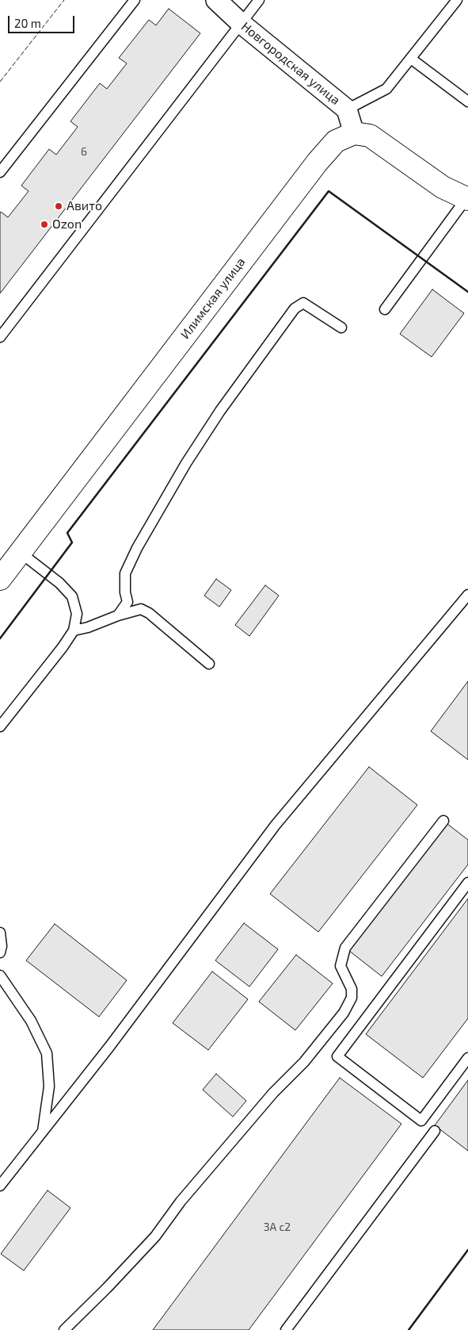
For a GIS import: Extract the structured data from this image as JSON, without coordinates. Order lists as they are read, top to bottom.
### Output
{
  "streets": {
    "street": ["Новгородская улица", "Илимская улица"]
  },
  "crossings": [
    ["Новгородская улица", "Илимская улица"]
  ],
  "places": ["Авито", "Ozon"],
  "house_numbers": ["6", "3А с2"],
  "scale_bar": "20 m"
}
